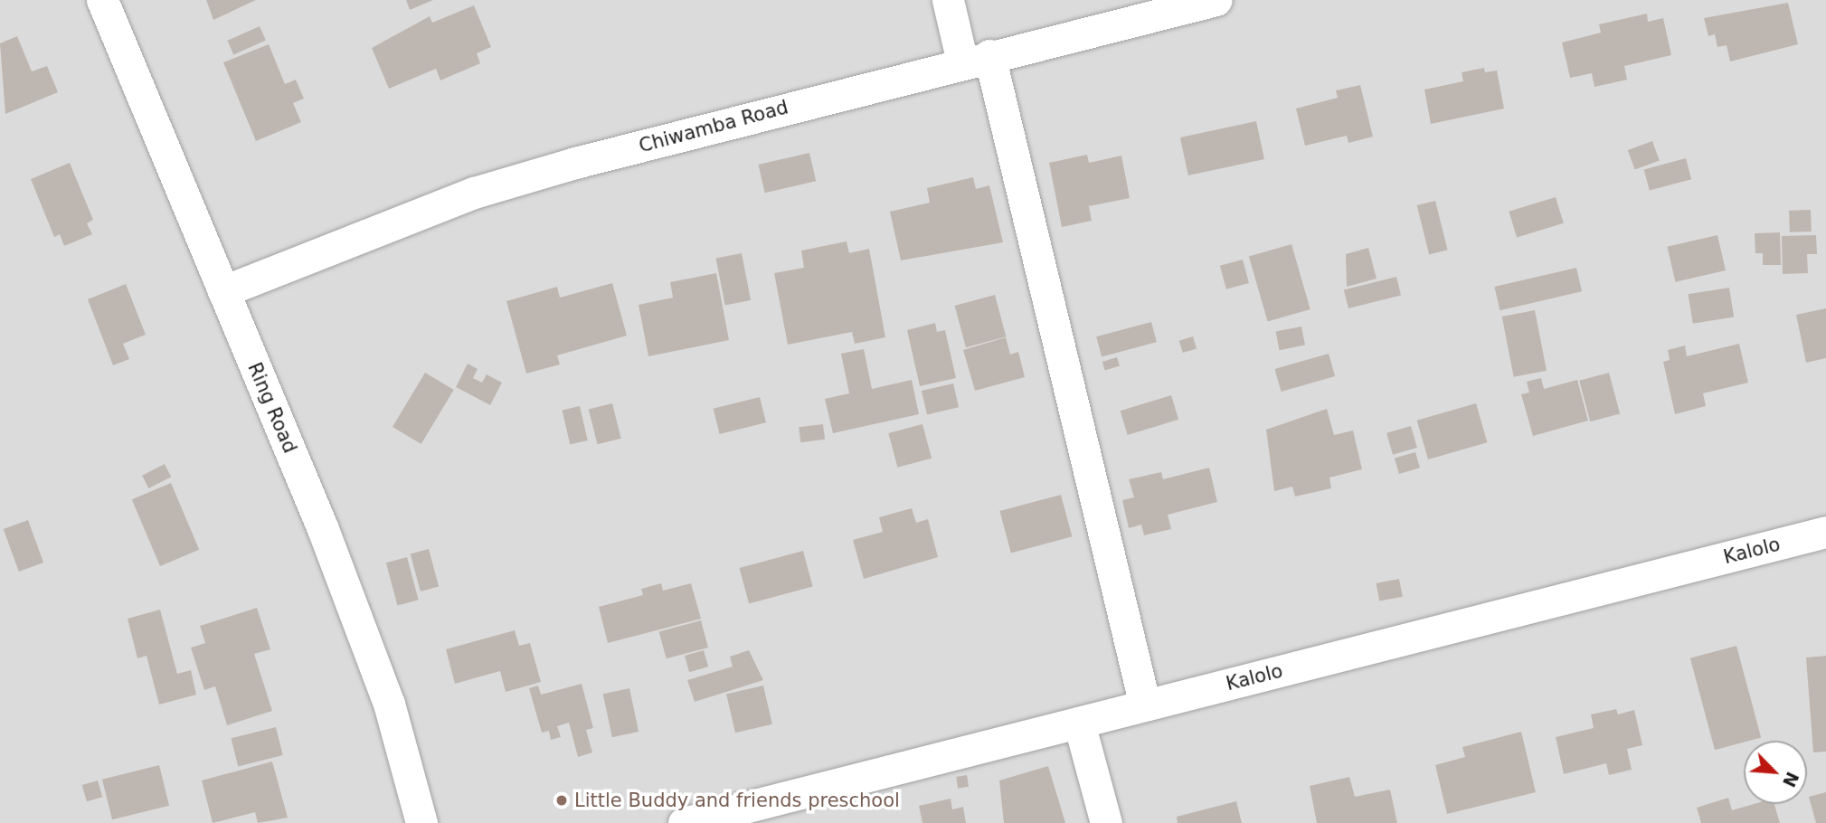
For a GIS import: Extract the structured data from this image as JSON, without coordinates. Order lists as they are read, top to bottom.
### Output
{
  "streets": {
    "street": ["Chiwamba Road", "Ring Road", "Kalolo"]
  },
  "crossings": [
    ["Chiwamba Road", "Ring Road"]
  ],
  "places": ["Little Buddy and friends preschool"],
  "north": "bottom right"
}
